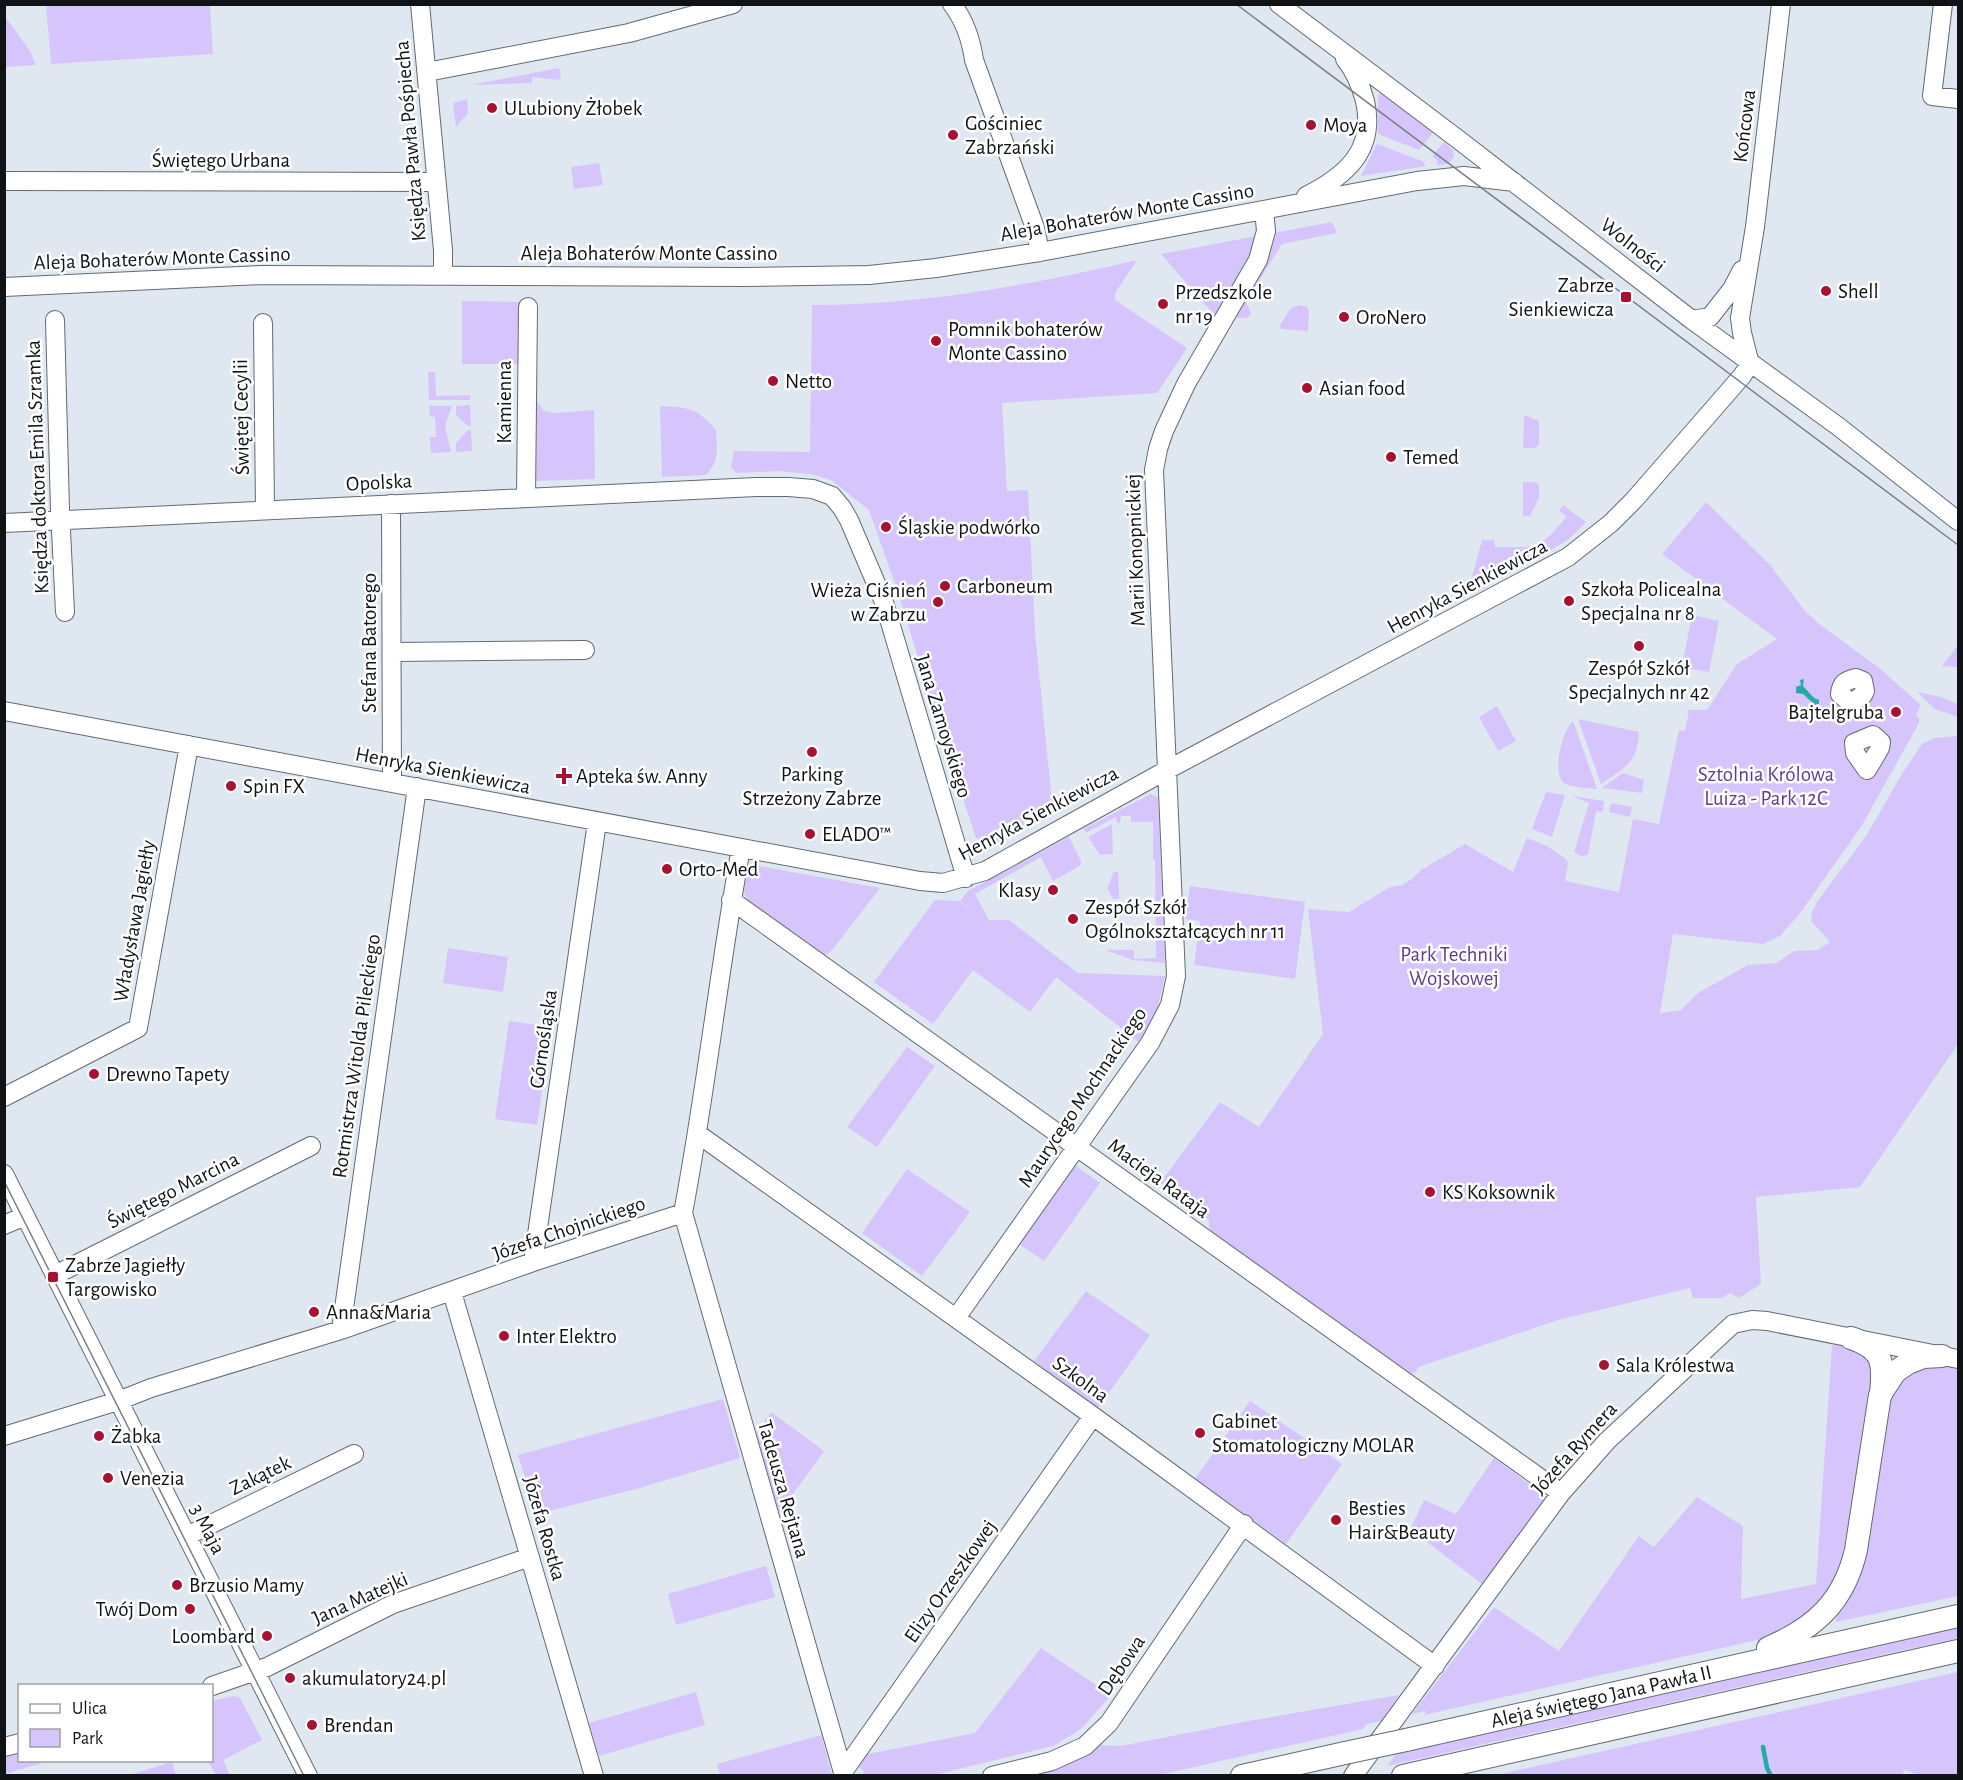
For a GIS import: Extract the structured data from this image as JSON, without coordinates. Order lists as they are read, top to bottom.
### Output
{
  "streets": {
    "main road": ["Aleja świętego Jana Pawła II"],
    "street": [
      "Końcowa",
      "Księdza Pawła Pośpiecha",
      "Świętego Urbana",
      "Aleja Bohaterów Monte Cassino",
      "Wolności",
      "Kamienna",
      "Świętej Cecylii",
      "Księdza doktora Emila Szramka",
      "Opolska",
      "Marii Konopnickiej",
      "Henryka Sienkiewicza",
      "Stefana Batorego",
      "Jana Zamoyskiego",
      "Władysława Jagiełły",
      "Górnośląska",
      "Rotmistrza Witolda Pileckiego",
      "Maurycego Mochnackiego",
      "Macieja Rataja",
      "Świętego Marcina",
      "Józefa Chojnickiego",
      "Szkolna",
      "Józefa Rymera",
      "Zakątek",
      "Tadeusza Rejtana",
      "Józefa Rostka",
      "3 Maja",
      "Elizy Orzeszkowej",
      "Jana Matejki",
      "Dębowa"
    ]
  },
  "crossings": [
    ["Końcowa", "Wolności"],
    ["Końcowa", "Henryka Sienkiewicza"],
    ["Księdza Pawła Pośpiecha", "Świętego Urbana"],
    ["Księdza Pawła Pośpiecha", "Aleja Bohaterów Monte Cassino"],
    ["Aleja Bohaterów Monte Cassino", "Wolności"],
    ["Aleja Bohaterów Monte Cassino", "Marii Konopnickiej"],
    ["Wolności", "Henryka Sienkiewicza"],
    ["Kamienna", "Opolska"],
    ["Świętej Cecylii", "Opolska"],
    ["Księdza doktora Emila Szramka", "Opolska"],
    ["Opolska", "Stefana Batorego"],
    ["Opolska", "Jana Zamoyskiego"],
    ["Marii Konopnickiej", "Henryka Sienkiewicza"],
    ["Marii Konopnickiej", "Maurycego Mochnackiego"],
    ["Henryka Sienkiewicza", "Stefana Batorego"],
    ["Henryka Sienkiewicza", "Jana Zamoyskiego"],
    ["Henryka Sienkiewicza", "Władysława Jagiełły"],
    ["Henryka Sienkiewicza", "Górnośląska"],
    ["Henryka Sienkiewicza", "Rotmistrza Witolda Pileckiego"],
    ["Henryka Sienkiewicza", "Maurycego Mochnackiego"],
    ["Górnośląska", "Józefa Chojnickiego"],
    ["Rotmistrza Witolda Pileckiego", "Józefa Chojnickiego"],
    ["Maurycego Mochnackiego", "Macieja Rataja"],
    ["Maurycego Mochnackiego", "Szkolna"],
    ["Macieja Rataja", "Józefa Rymera"],
    ["Świętego Marcina", "3 Maja"],
    ["Józefa Chojnickiego", "Tadeusza Rejtana"],
    ["Józefa Chojnickiego", "Józefa Rostka"],
    ["Józefa Chojnickiego", "3 Maja"],
    ["Szkolna", "Józefa Rymera"],
    ["Szkolna", "Elizy Orzeszkowej"],
    ["Szkolna", "Dębowa"],
    ["Zakątek", "3 Maja"],
    ["Tadeusza Rejtana", "Elizy Orzeszkowej"],
    ["Józefa Rostka", "Jana Matejki"],
    ["3 Maja", "Jana Matejki"]
  ],
  "parks": ["Sztolnia Królowa Luiza - Park 12C", "Park Techniki Wojskowej"],
  "places": {
    "other": [
      "ULubiony Żłobek",
      "Moya",
      "Gościniec Zabrzański",
      "Shell",
      "Przedszkole nr 19",
      "OroNero",
      "Pomnik bohaterów Monte Cassino",
      "Netto",
      "Asian food",
      "Temed",
      "Śląskie podwórko",
      "Carboneum",
      "Szkoła Policealna Specjalna nr 8",
      "Wieża Ciśnień w Zabrzu",
      "Zespół Szkół Specjalnych nr 42",
      "Bajtelgruba",
      "Parking Strzeżony Zabrze",
      "Spin FX",
      "ELADO™",
      "Orto-Med",
      "Klasy",
      "Zespół Szkół Ogólnokształcących nr 11",
      "Drewno Tapety",
      "KS Koksownik",
      "Anna&Maria",
      "Inter Elektro",
      "Sala Królestwa",
      "Gabinet Stomatologiczny MOLAR",
      "Żabka",
      "Venezia",
      "Besties Hair&Beauty",
      "Brzusio Mamy",
      "Twój Dom",
      "Loombard",
      "akumulatory24.pl",
      "Brendan"
    ],
    "transit": ["Zabrze Sienkiewicza", "Zabrze Jagiełły Targowisko"],
    "health": ["Apteka św. Anny"]
  },
  "legend": ["Ulica", "Park"]
}
